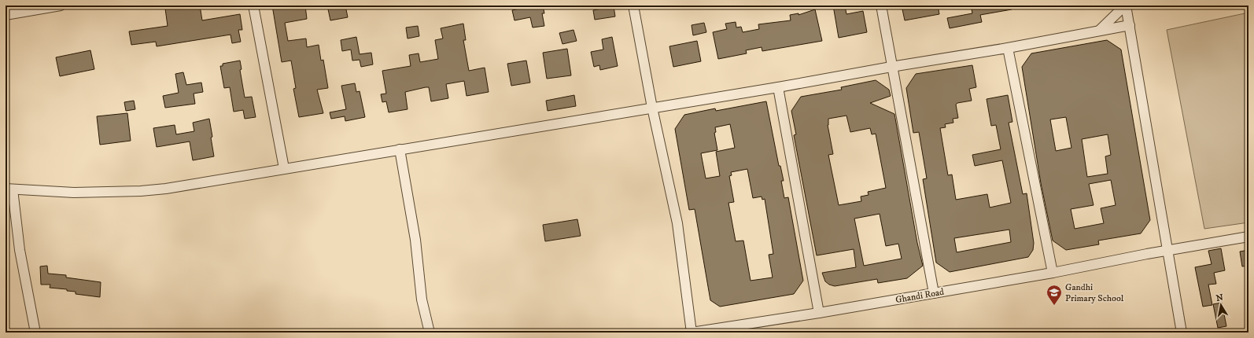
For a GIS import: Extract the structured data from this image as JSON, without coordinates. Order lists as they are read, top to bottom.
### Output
{
  "streets": {
    "street": ["Ghandi Road"]
  },
  "places": {
    "school or university": ["Gandhi Primary School"]
  },
  "north": "top"
}
